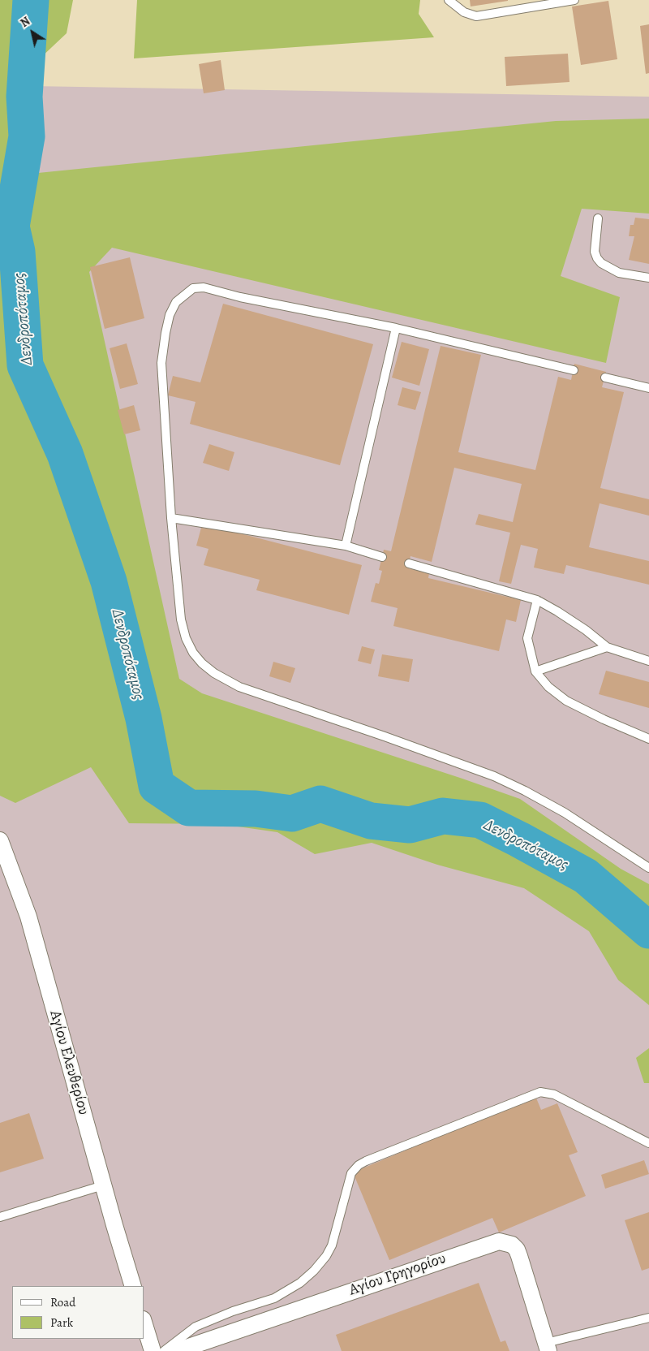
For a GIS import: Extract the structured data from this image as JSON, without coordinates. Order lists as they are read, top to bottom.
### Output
{
  "streets": {
    "street": ["Αγίου Ελευθερίου", "Αγίου Γρηγορίου"]
  },
  "water": ["Δενδροπόταμος"],
  "legend": ["Road", "Park"],
  "north": "top left"
}
